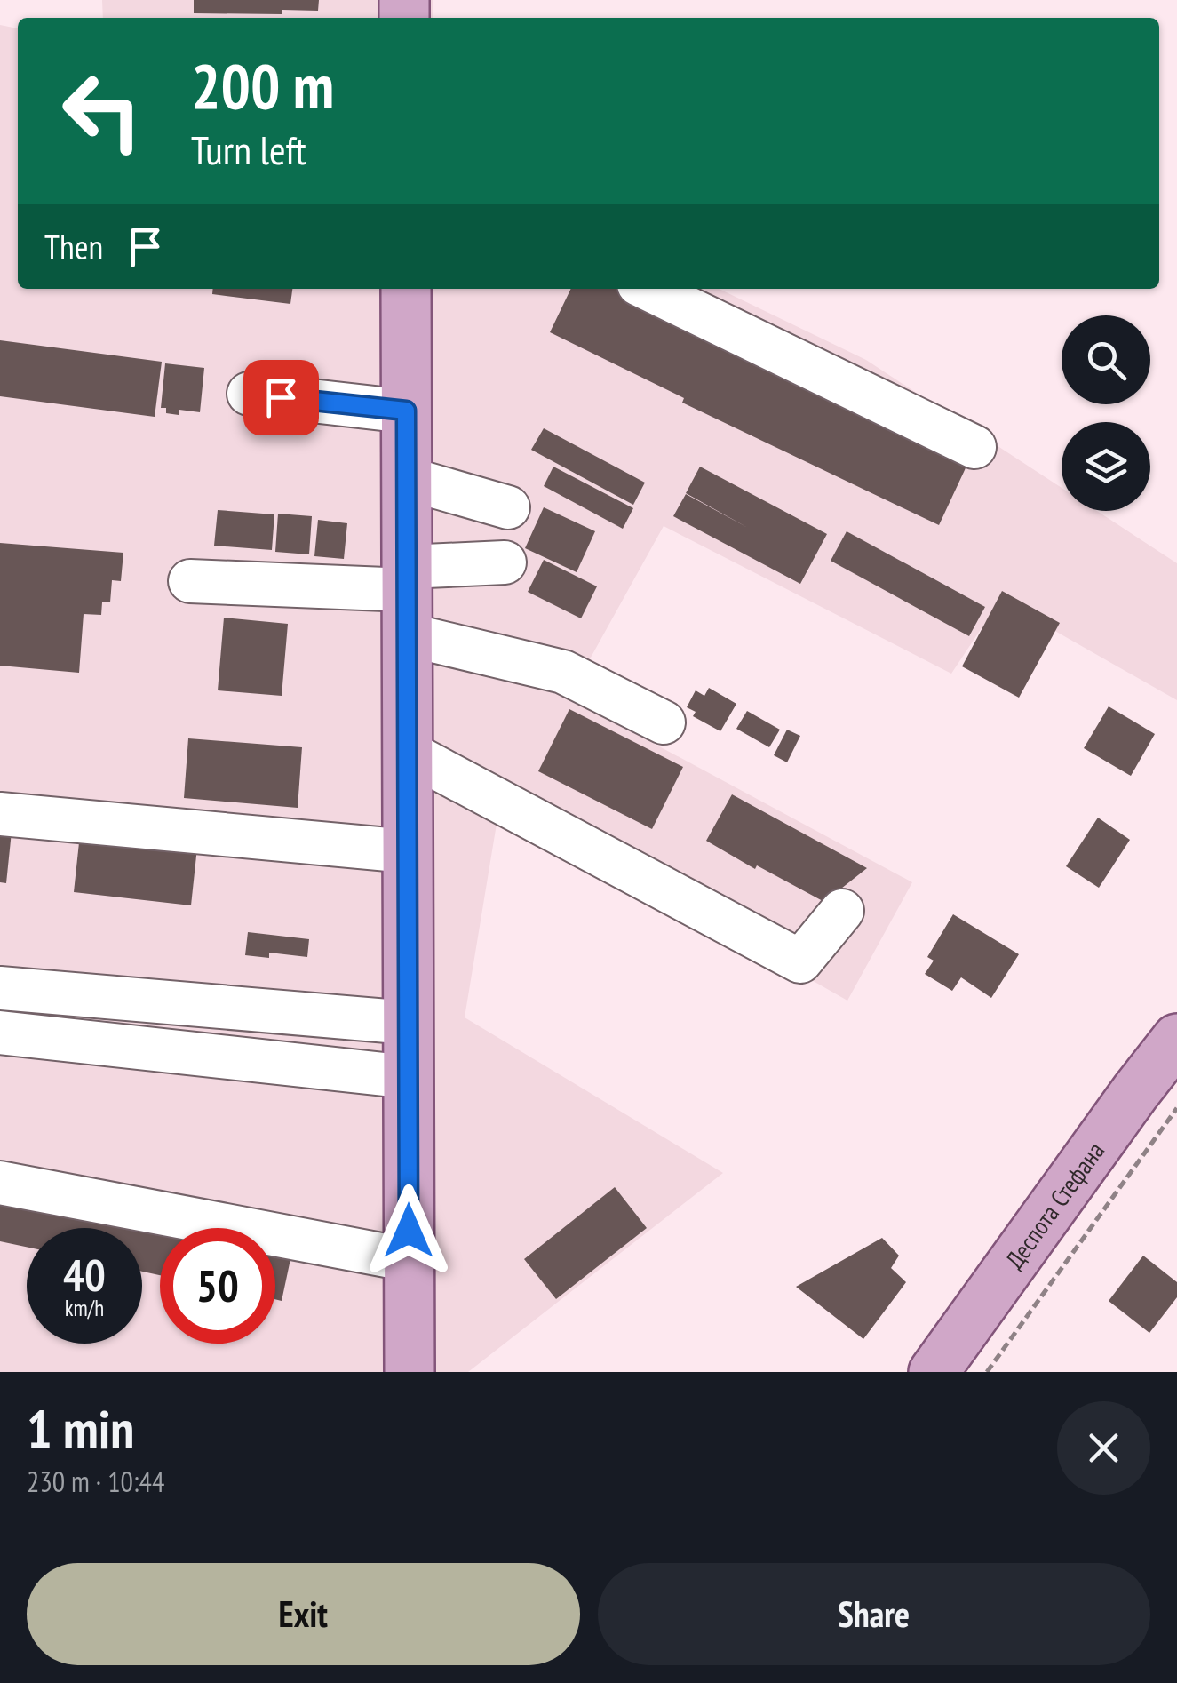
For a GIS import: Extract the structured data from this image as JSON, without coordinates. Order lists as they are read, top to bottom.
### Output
{
  "streets": {
    "main road": ["Деспота Стефана"]
  },
  "page": {
    "turn": ["200 m", "Turn left"],
    "then": "Then",
    "speed": "40 km/h",
    "limit": "50",
    "heading": ["1 min", "230 m · 10:44"],
    "buttons": ["Exit", "Share"]
  }
}
